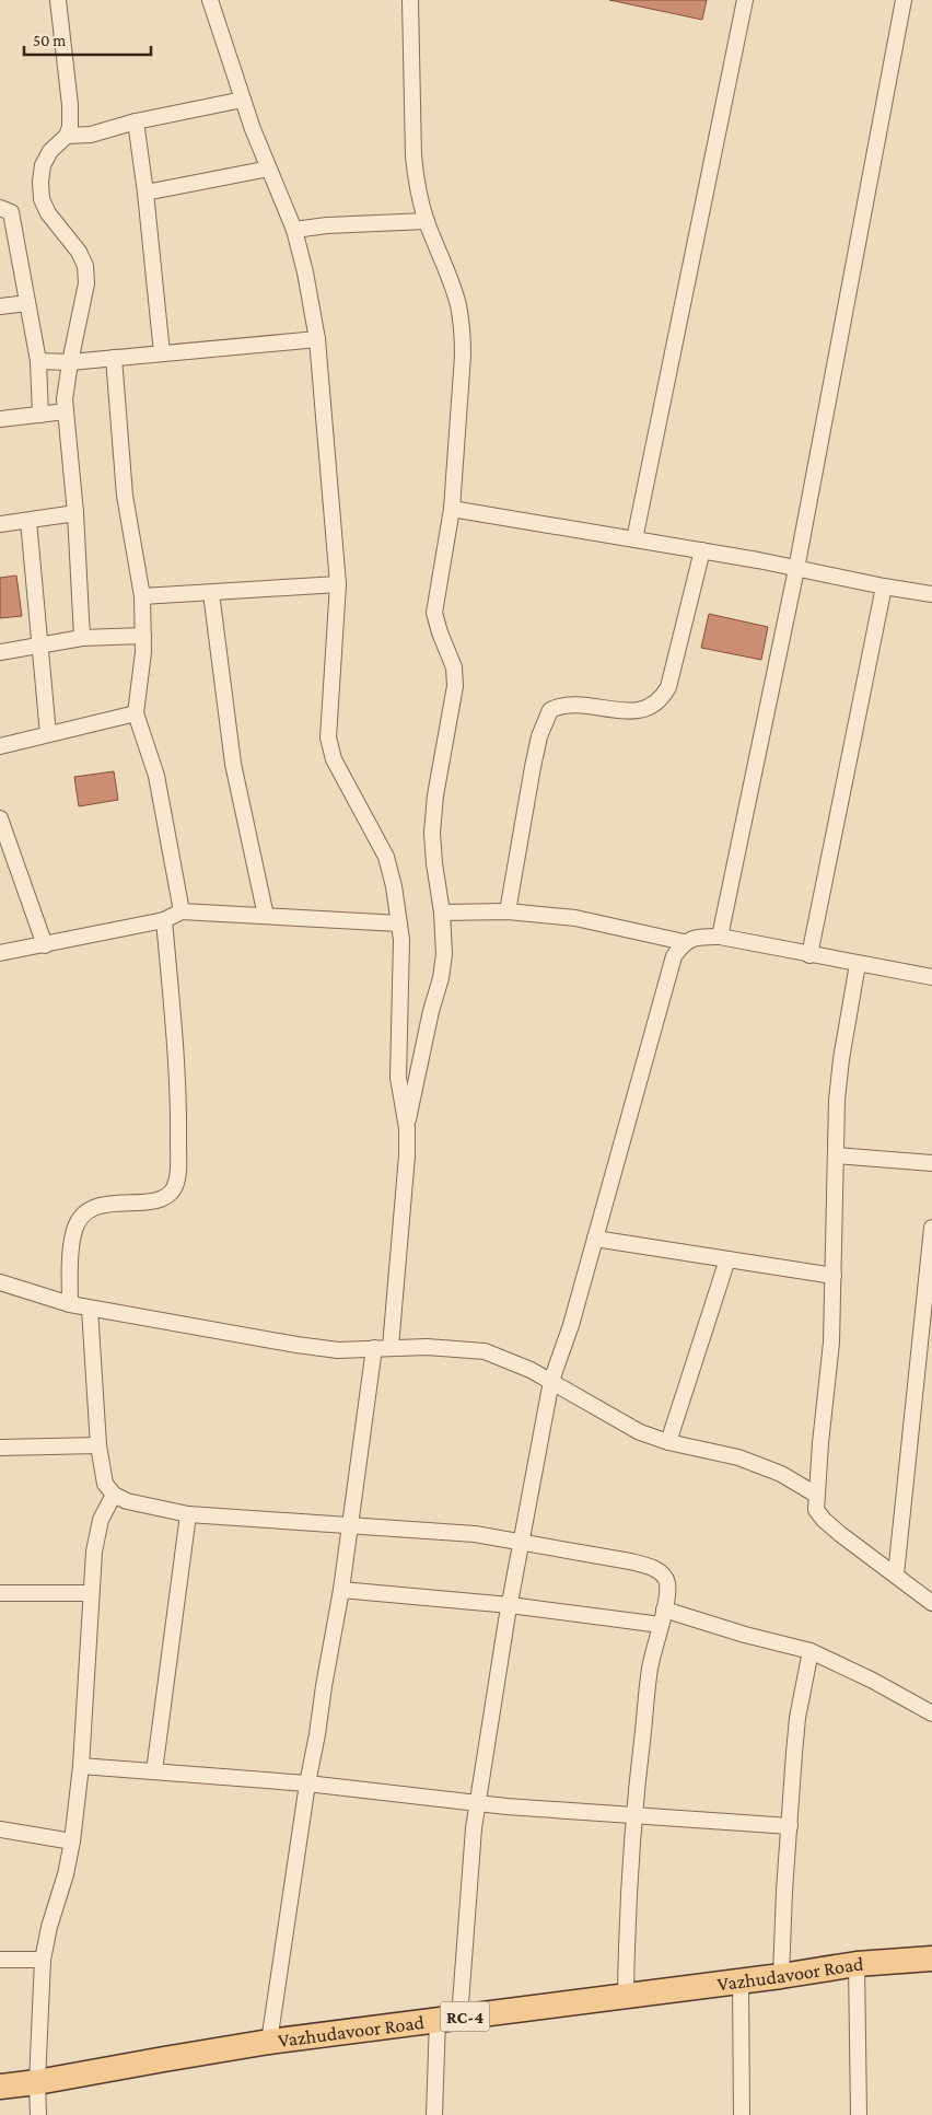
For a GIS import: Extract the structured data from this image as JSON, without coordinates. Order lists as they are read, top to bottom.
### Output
{
  "streets": {
    "main road": ["Vazhudavoor Road", "RC-4"]
  },
  "scale_bar": "50 m"
}
